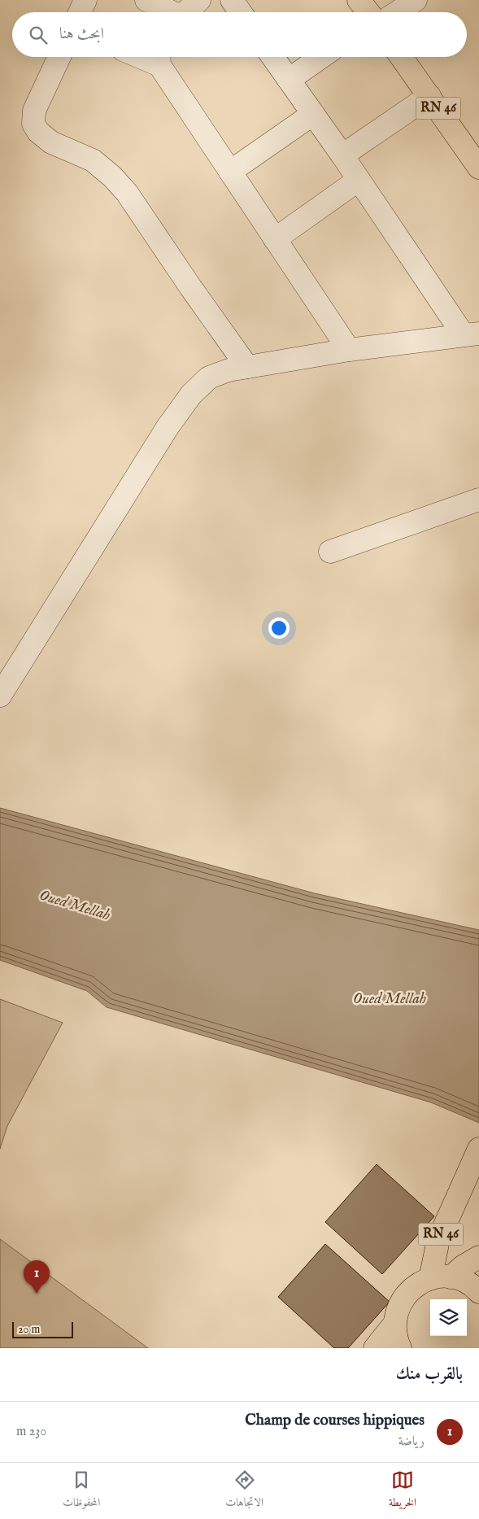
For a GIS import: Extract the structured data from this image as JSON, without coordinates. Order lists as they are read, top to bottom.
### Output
{
  "streets": {
    "main road": ["RN 46"]
  },
  "water": ["Oued Mellah"],
  "scale_bar": "20 m",
  "page": {
    "search": "ابحث هنا",
    "pins": "1",
    "scale": "20 m",
    "heading": "بالقرب منك",
    "list": [
      {
        "mark": "1",
        "name": "Champ de courses hippiques",
        "note": "رياضة",
        "value": "230 m"
      }
    ],
    "nav": ["الخريطة", "الاتجاهات", "المحفوظات"]
  }
}
